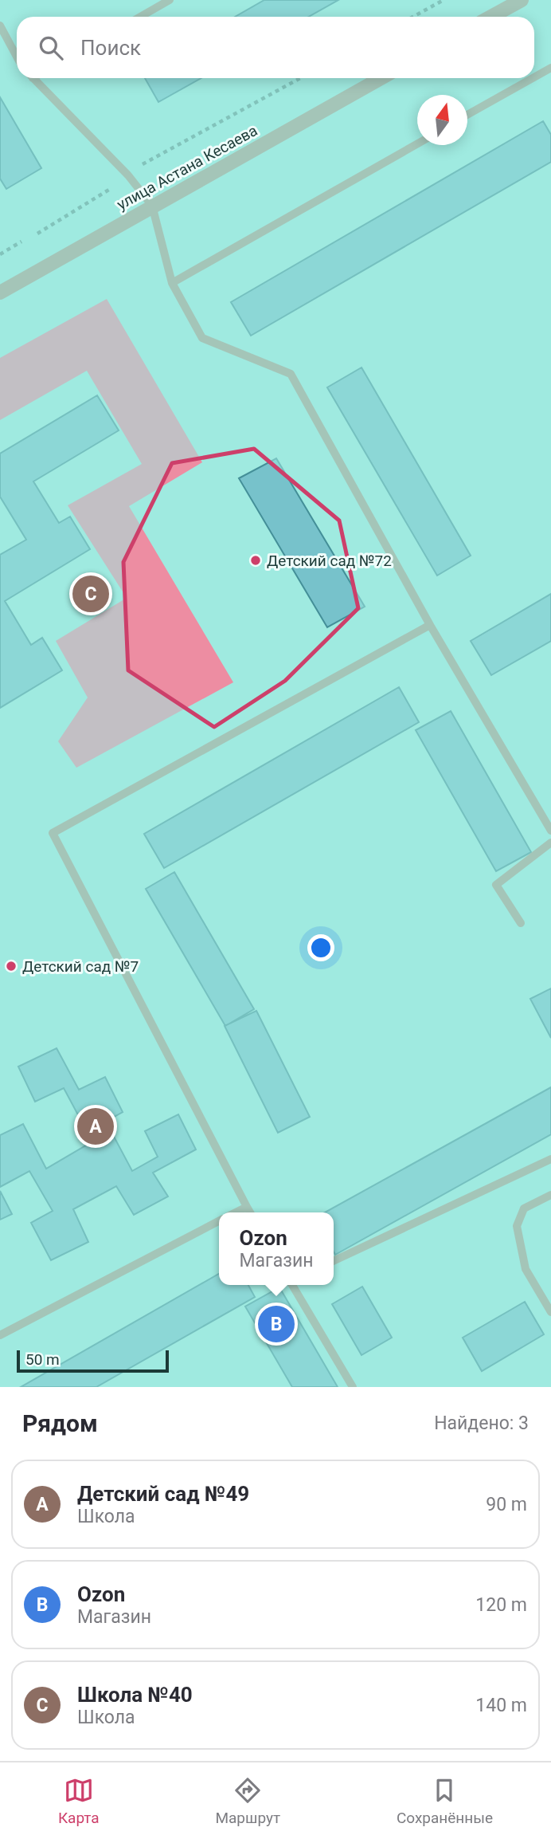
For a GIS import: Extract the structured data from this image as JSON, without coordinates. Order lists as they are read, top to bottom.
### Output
{
  "streets": {
    "street": ["улица Астана Кесаева"]
  },
  "places": ["Детский сад №72", "Детский сад №7"],
  "scale_bar": "50 m",
  "north": "top",
  "page": {
    "search": "Поиск",
    "pins": ["C", "A", "B"],
    "popup": ["Ozon", "Магазин"],
    "scale": "50 m",
    "heading": ["Рядом", "Найдено: 3"],
    "list": [
      {
        "mark": "A",
        "name": "Детский сад №49",
        "note": "Школа",
        "value": "90 m"
      },
      {
        "mark": "B",
        "name": "Ozon",
        "note": "Магазин",
        "value": "120 m"
      },
      {
        "mark": "C",
        "name": "Школа №40",
        "note": "Школа",
        "value": "140 m"
      }
    ],
    "nav": ["Карта", "Маршрут", "Сохранённые"]
  }
}
